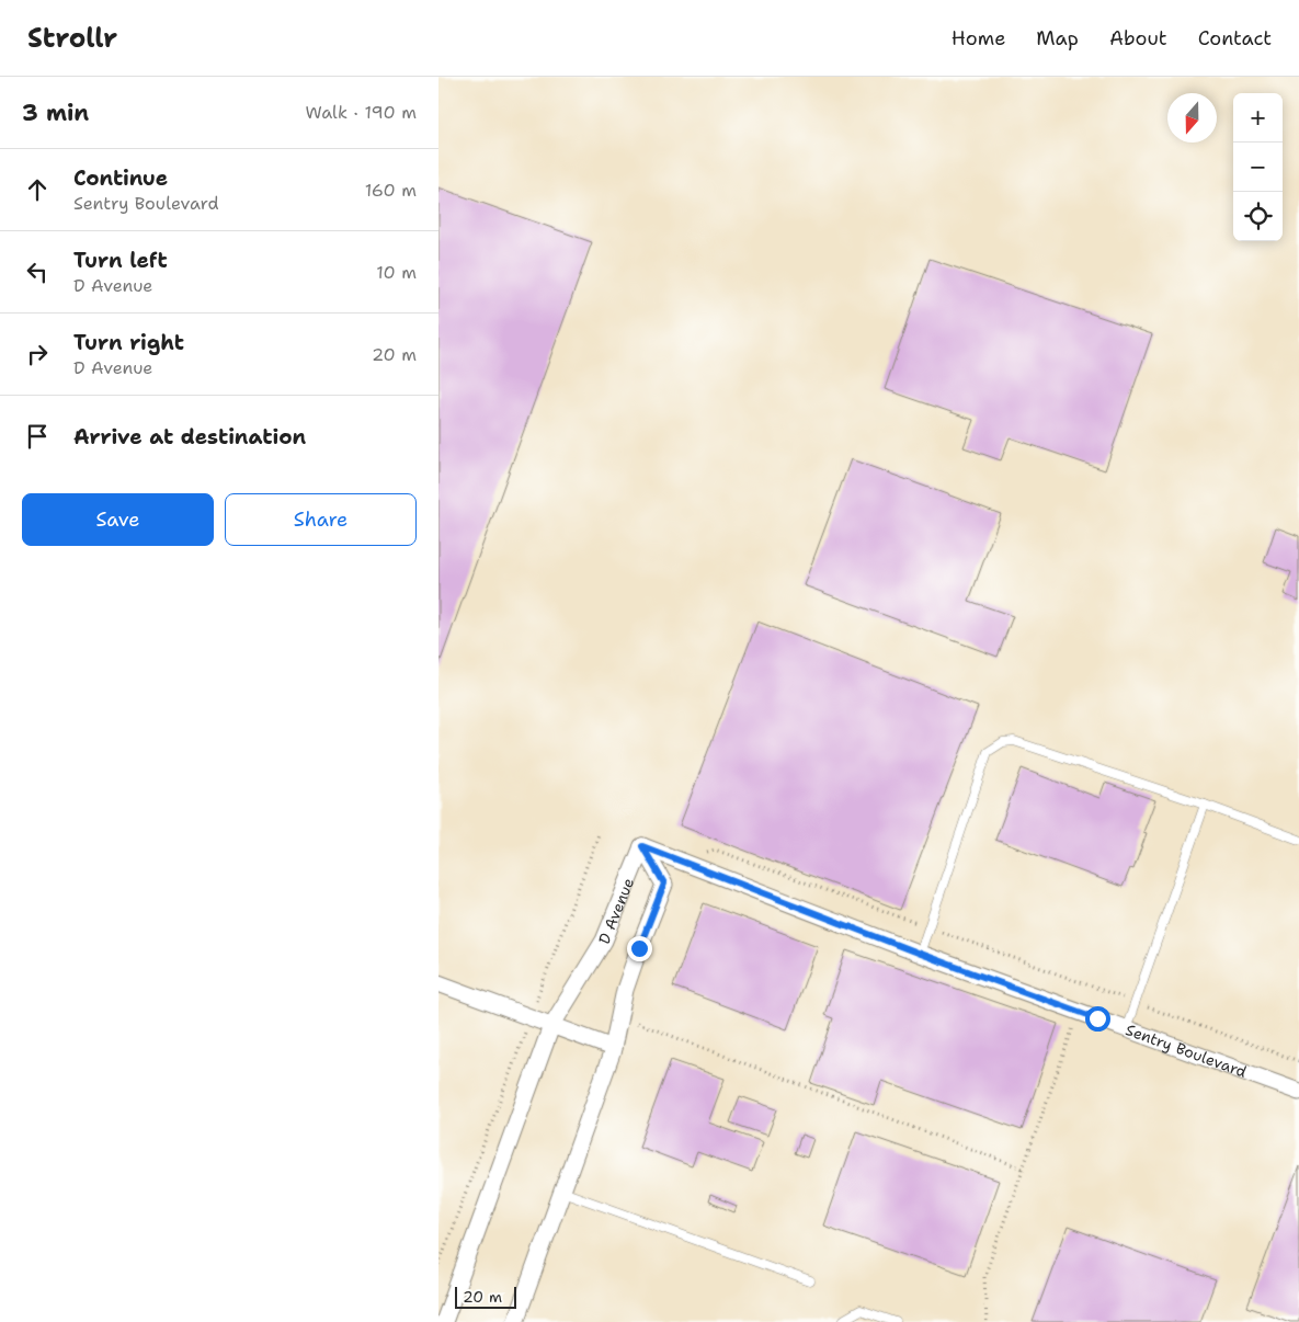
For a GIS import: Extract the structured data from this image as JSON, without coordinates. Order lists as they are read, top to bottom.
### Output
{
  "streets": {
    "street": ["D Avenue", "Sentry Boulevard"]
  },
  "crossings": [
    ["D Avenue", "Sentry Boulevard"]
  ],
  "scale_bar": "20 m",
  "north": "bottom",
  "page": {
    "header": "Strollr",
    "nav": [
      "Home",
      "Map",
      "About",
      "Contact"
    ],
    "heading": ["3 min", "Walk · 190 m"],
    "map_buttons": ["+", "−"],
    "list": [
      ["Continue", "Sentry Boulevard", "160 m"],
      ["Turn left", "D Avenue", "10 m"],
      ["Turn right", "D Avenue", "20 m"],
      "Arrive at destination"
    ],
    "buttons": ["Save", "Share"],
    "scale": "20 m"
  }
}
